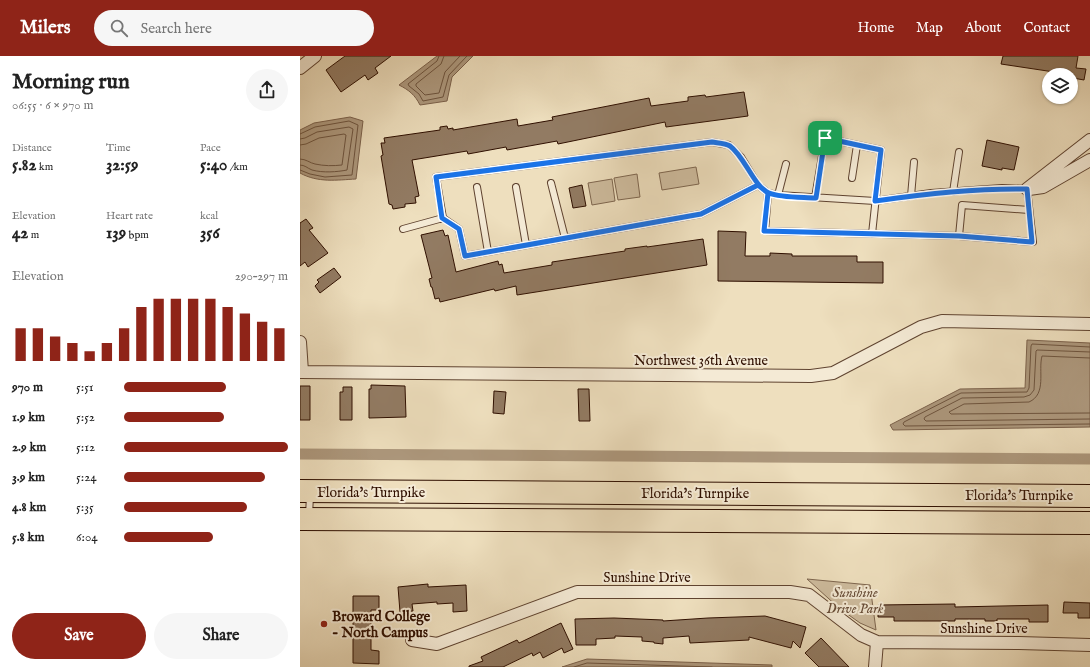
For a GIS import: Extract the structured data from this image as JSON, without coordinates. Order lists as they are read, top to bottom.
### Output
{
  "streets": {
    "highway": ["Florida's Turnpike"],
    "street": ["Northwest 36th Avenue", "Sunshine Drive"]
  },
  "parks": ["Sunshine Drive Park"],
  "places": ["Broward College - North Campus"],
  "page": {
    "header": "Milers",
    "search": "Search here",
    "nav": [
      "Home",
      "Map",
      "About",
      "Contact"
    ],
    "heading": ["Morning run", "06:55 · 6 × 970 m"],
    "stats": [
      ["Distance", "5.82 km"],
      ["Time", "32:59"],
      ["Pace", "5:40 /km"],
      ["Elevation", "42 m"],
      ["Heart rate", "139 bpm"],
      ["kcal", "356"]
    ],
    "chart": ["Elevation", "290–297 m"],
    "list": [
      {
        "name": "970 m",
        "note": "5:51"
      },
      {
        "name": "1.9 km",
        "note": "5:52"
      },
      {
        "name": "2.9 km",
        "note": "5:12"
      },
      {
        "name": "3.9 km",
        "note": "5:24"
      },
      {
        "name": "4.8 km",
        "note": "5:35"
      },
      {
        "name": "5.8 km",
        "note": "6:04"
      }
    ],
    "buttons": ["Save", "Share"]
  }
}
